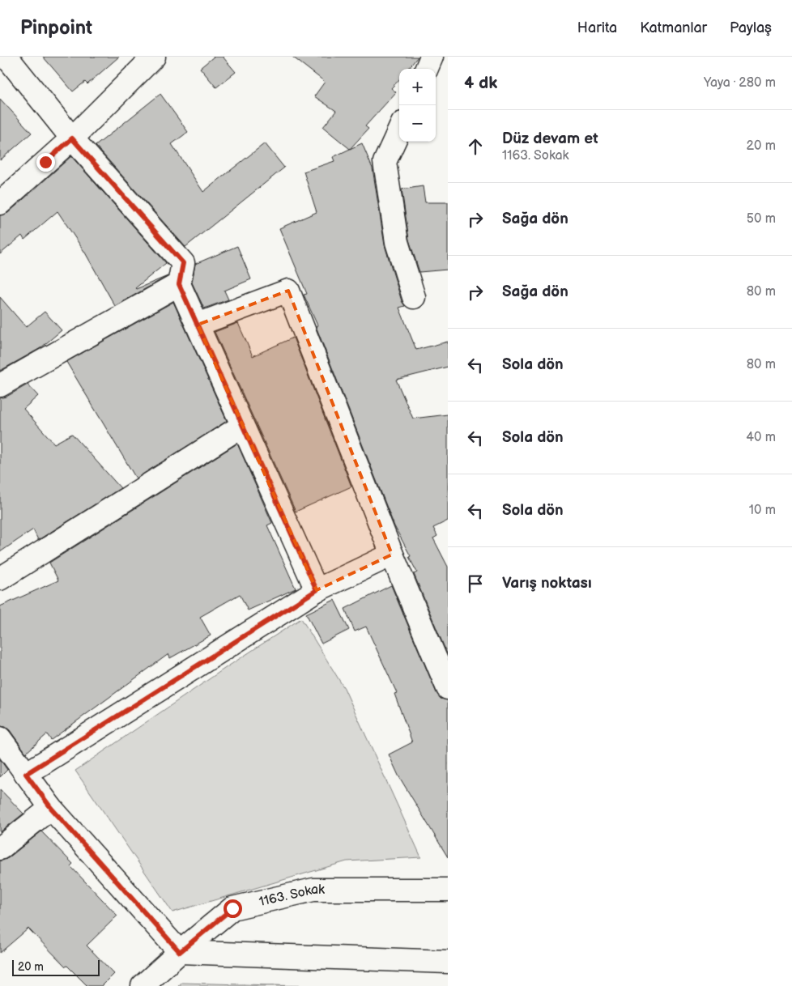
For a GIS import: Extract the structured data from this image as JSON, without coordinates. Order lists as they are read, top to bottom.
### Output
{
  "streets": {
    "street": ["1163. Sokak"]
  },
  "scale_bar": "20 m",
  "page": {
    "header": "Pinpoint",
    "nav": ["Harita", "Katmanlar", "Paylaş"],
    "heading": ["4 dk", "Yaya · 280 m"],
    "map_buttons": ["+", "−"],
    "list": [
      ["Düz devam et", "1163. Sokak", "20 m"],
      ["Sağa dön", "50 m"],
      ["Sağa dön", "80 m"],
      ["Sola dön", "80 m"],
      ["Sola dön", "40 m"],
      ["Sola dön", "10 m"],
      "Varış noktası"
    ],
    "scale": "20 m"
  }
}
